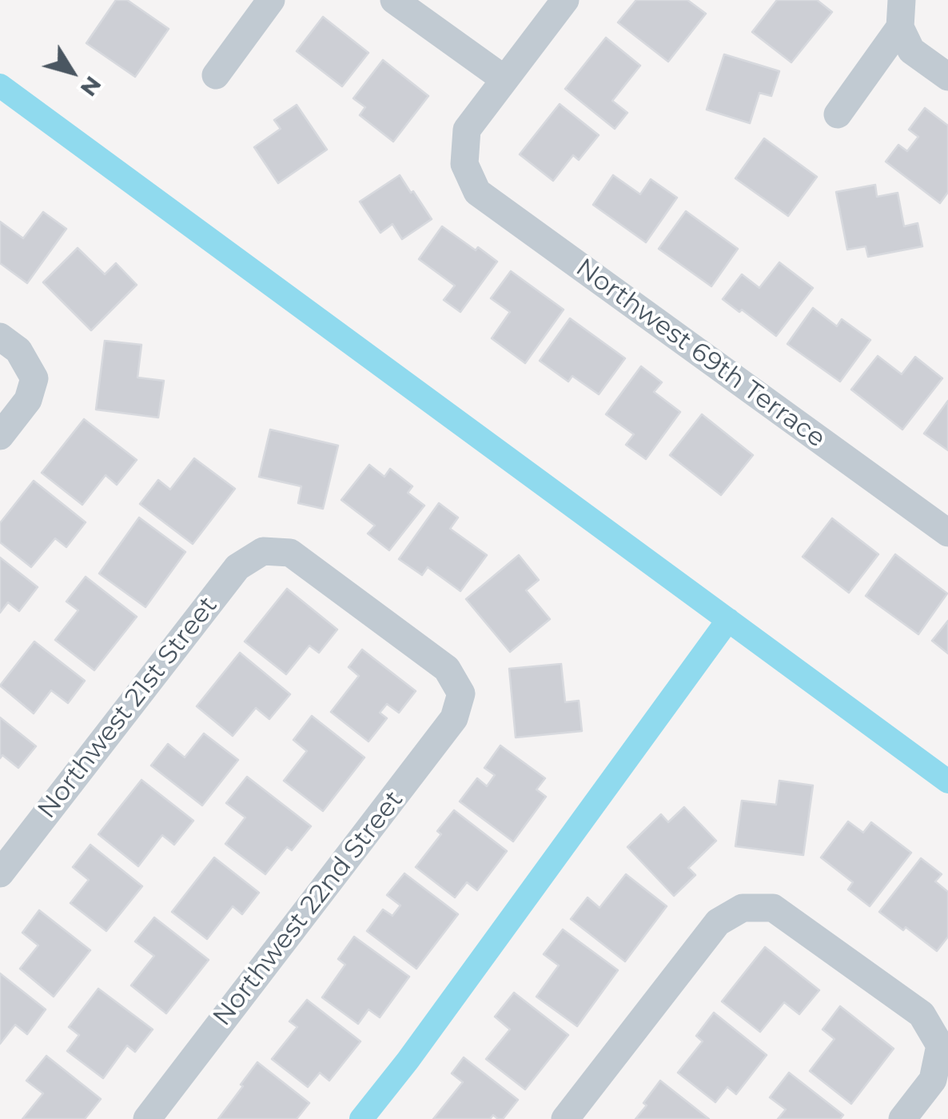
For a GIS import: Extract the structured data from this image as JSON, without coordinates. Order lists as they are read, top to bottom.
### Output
{
  "streets": {
    "street": ["Northwest 69th Terrace", "Northwest 21st Street", "Northwest 22nd Street"]
  },
  "crossings": [
    ["Northwest 21st Street", "Northwest 22nd Street"]
  ],
  "north": "bottom right"
}
